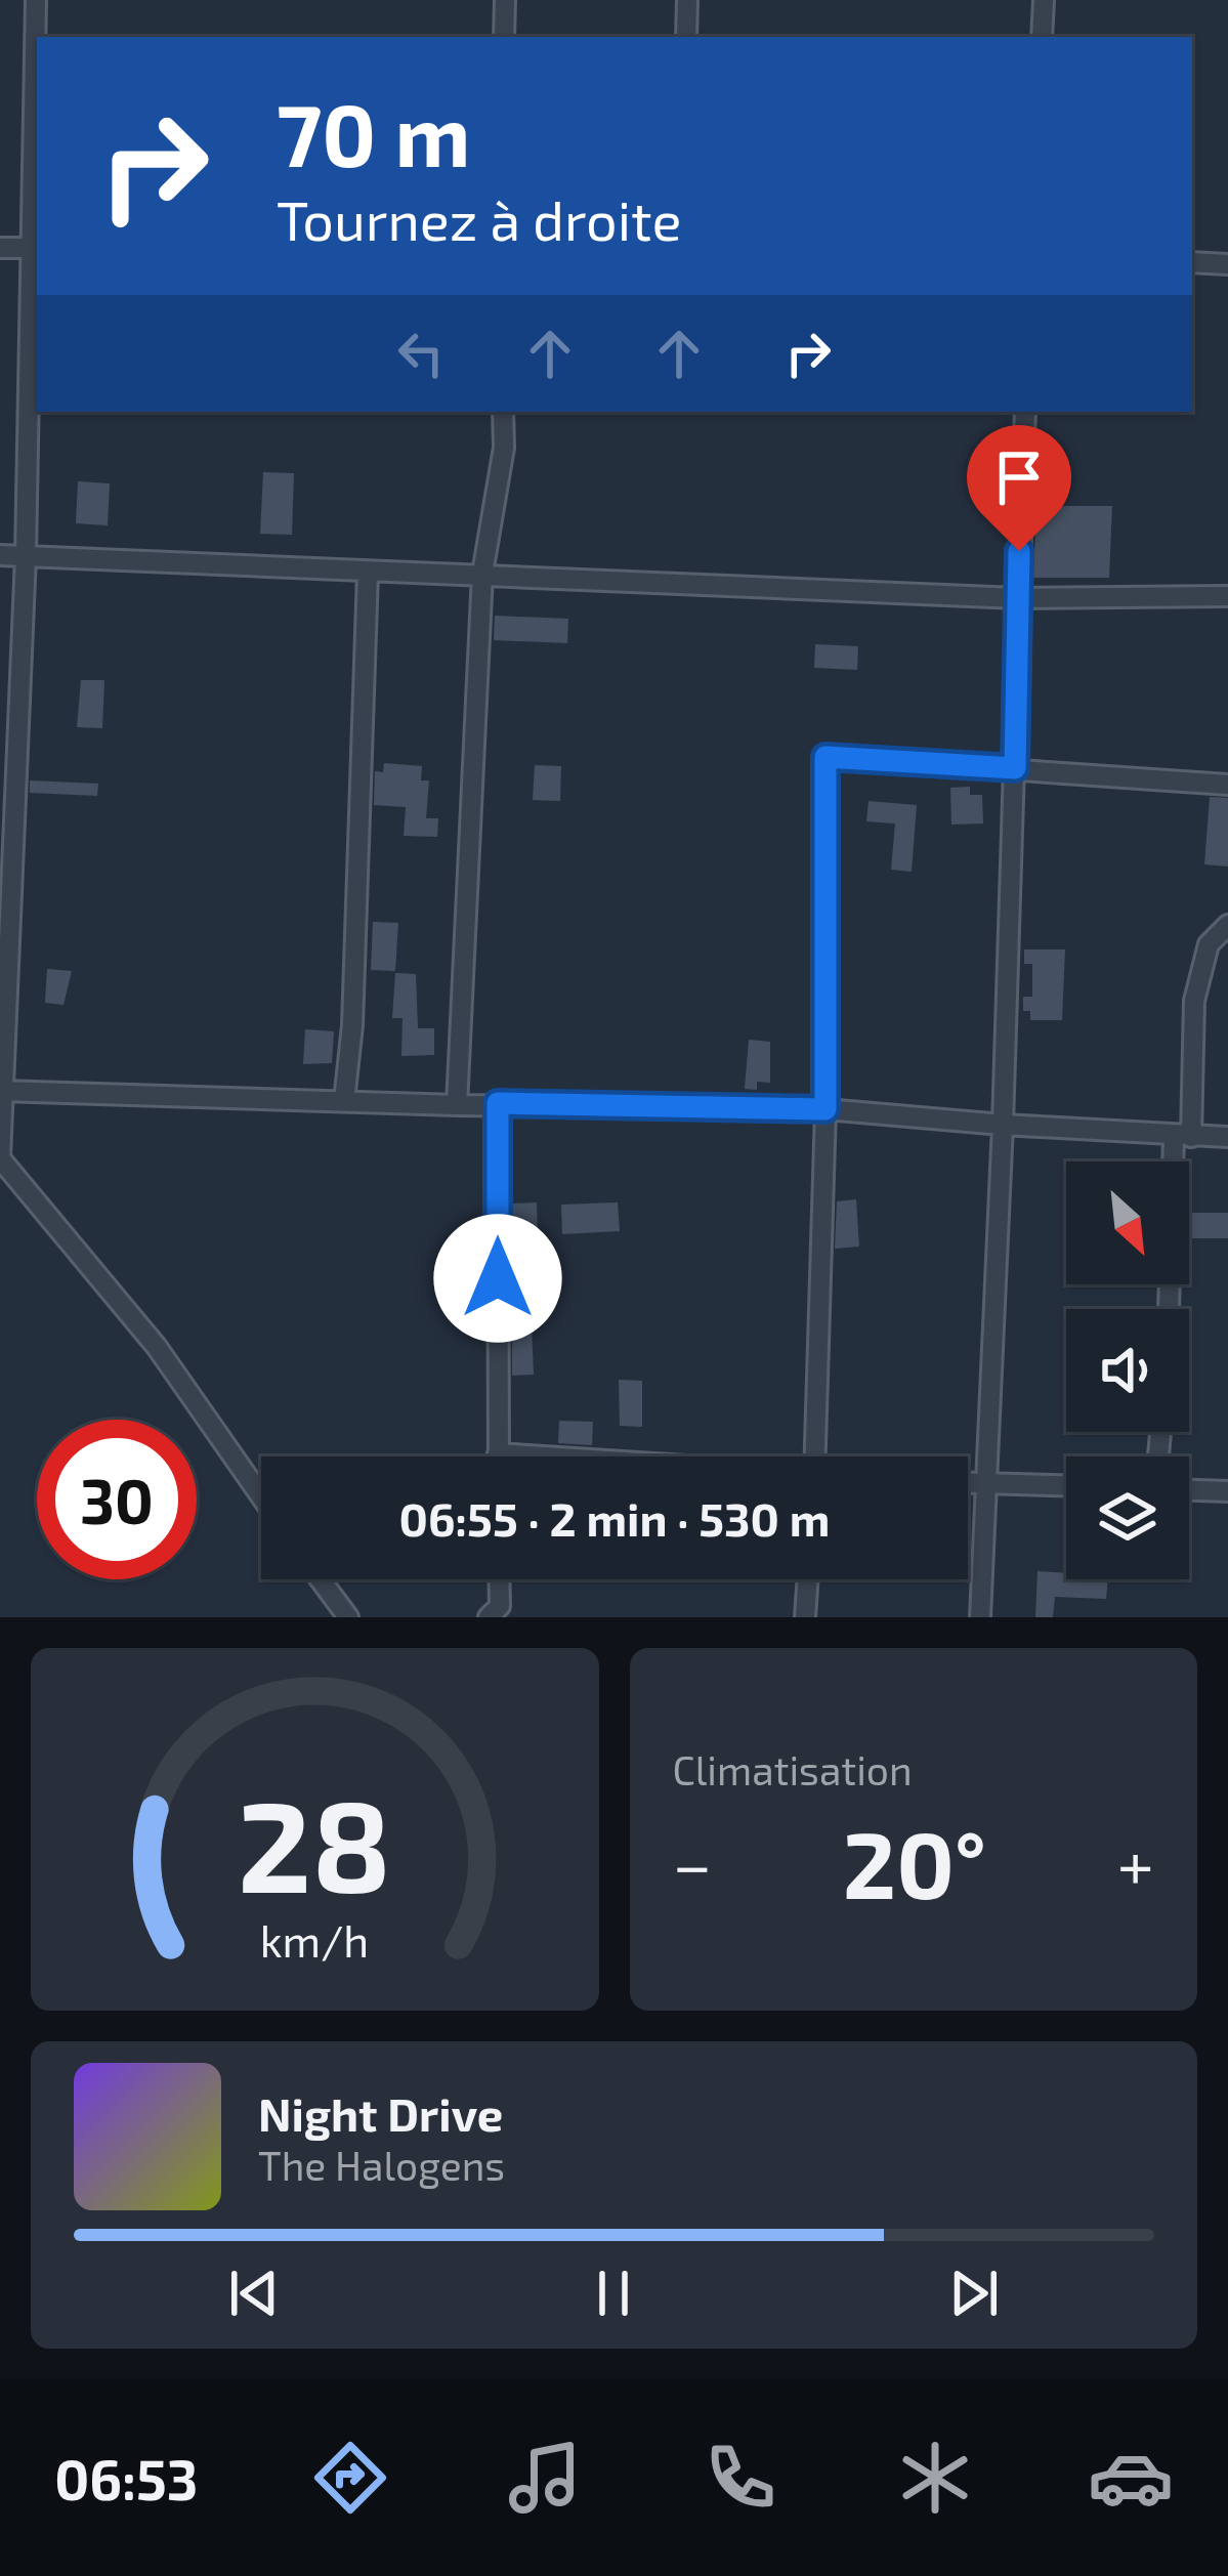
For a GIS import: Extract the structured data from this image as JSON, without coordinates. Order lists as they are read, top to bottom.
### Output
{
  "north": "bottom right",
  "page": {
    "turn": ["70 m", "Tournez à droite"],
    "limit": "30",
    "trip": "06:55 · 2 min · 530 m",
    "tile": "Climatisation",
    "heat": ["−", "20°", "+"],
    "song": ["Night Drive", "The Halogens"],
    "tabs": "06:53",
    "gauge": ["28", "km/h"]
  }
}
